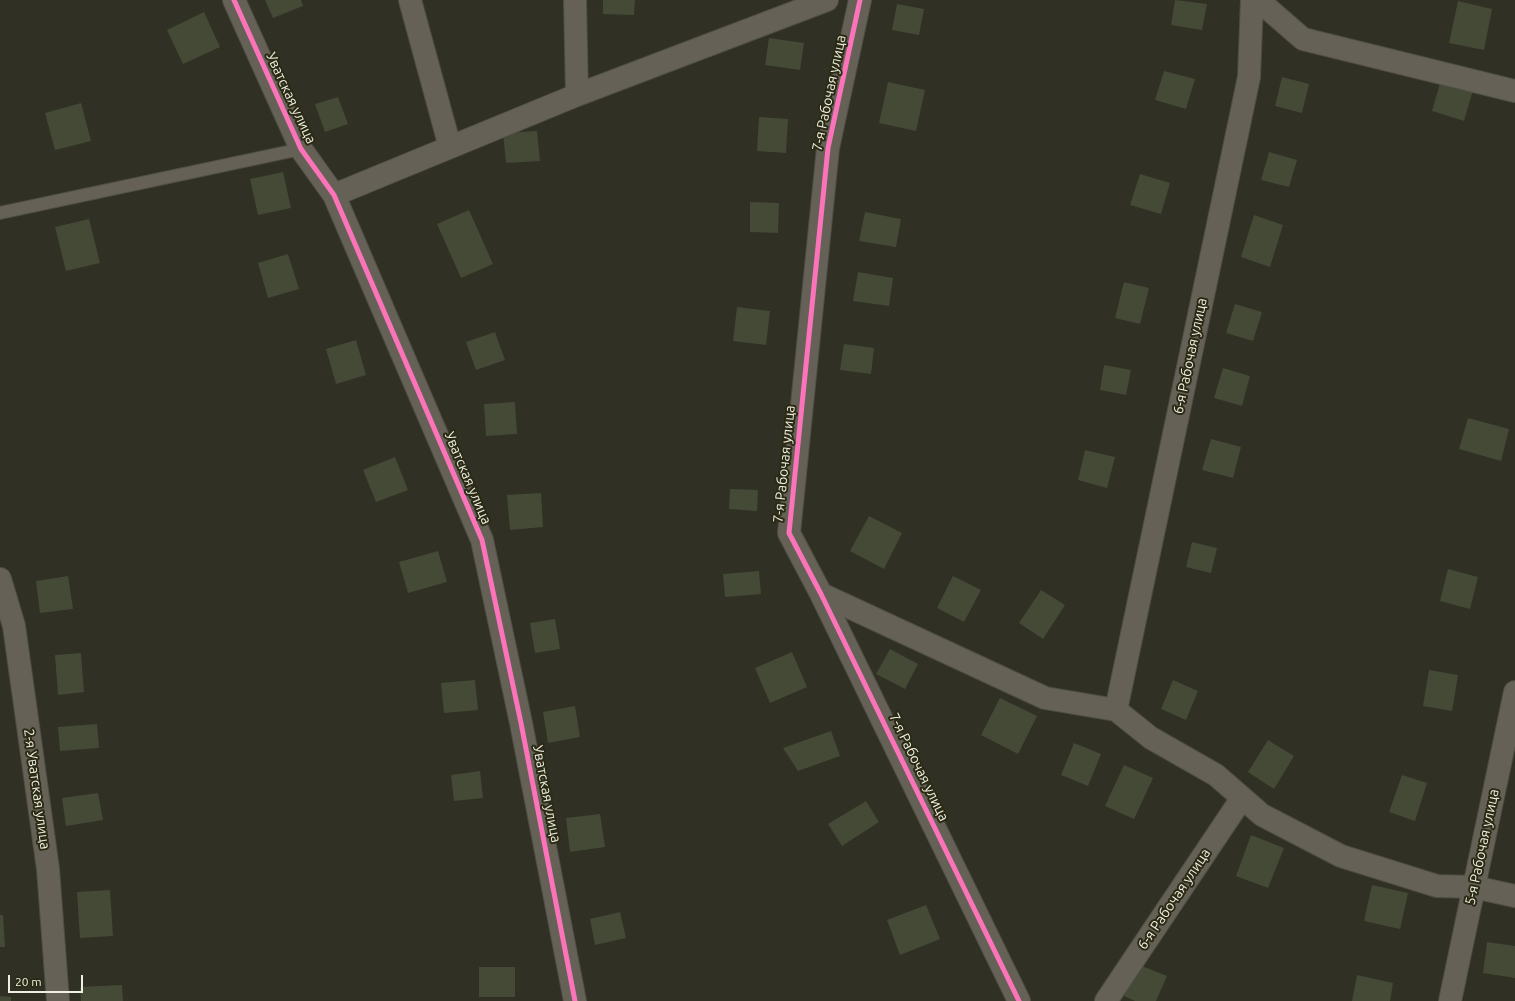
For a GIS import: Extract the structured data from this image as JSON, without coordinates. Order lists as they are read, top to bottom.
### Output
{
  "streets": {
    "street": [
      "7-я Рабочая улица",
      "Уватская улица",
      "6-я Рабочая улица",
      "2-я Уватская улица",
      "5-я Рабочая улица"
    ]
  },
  "scale_bar": "20 m"
}
